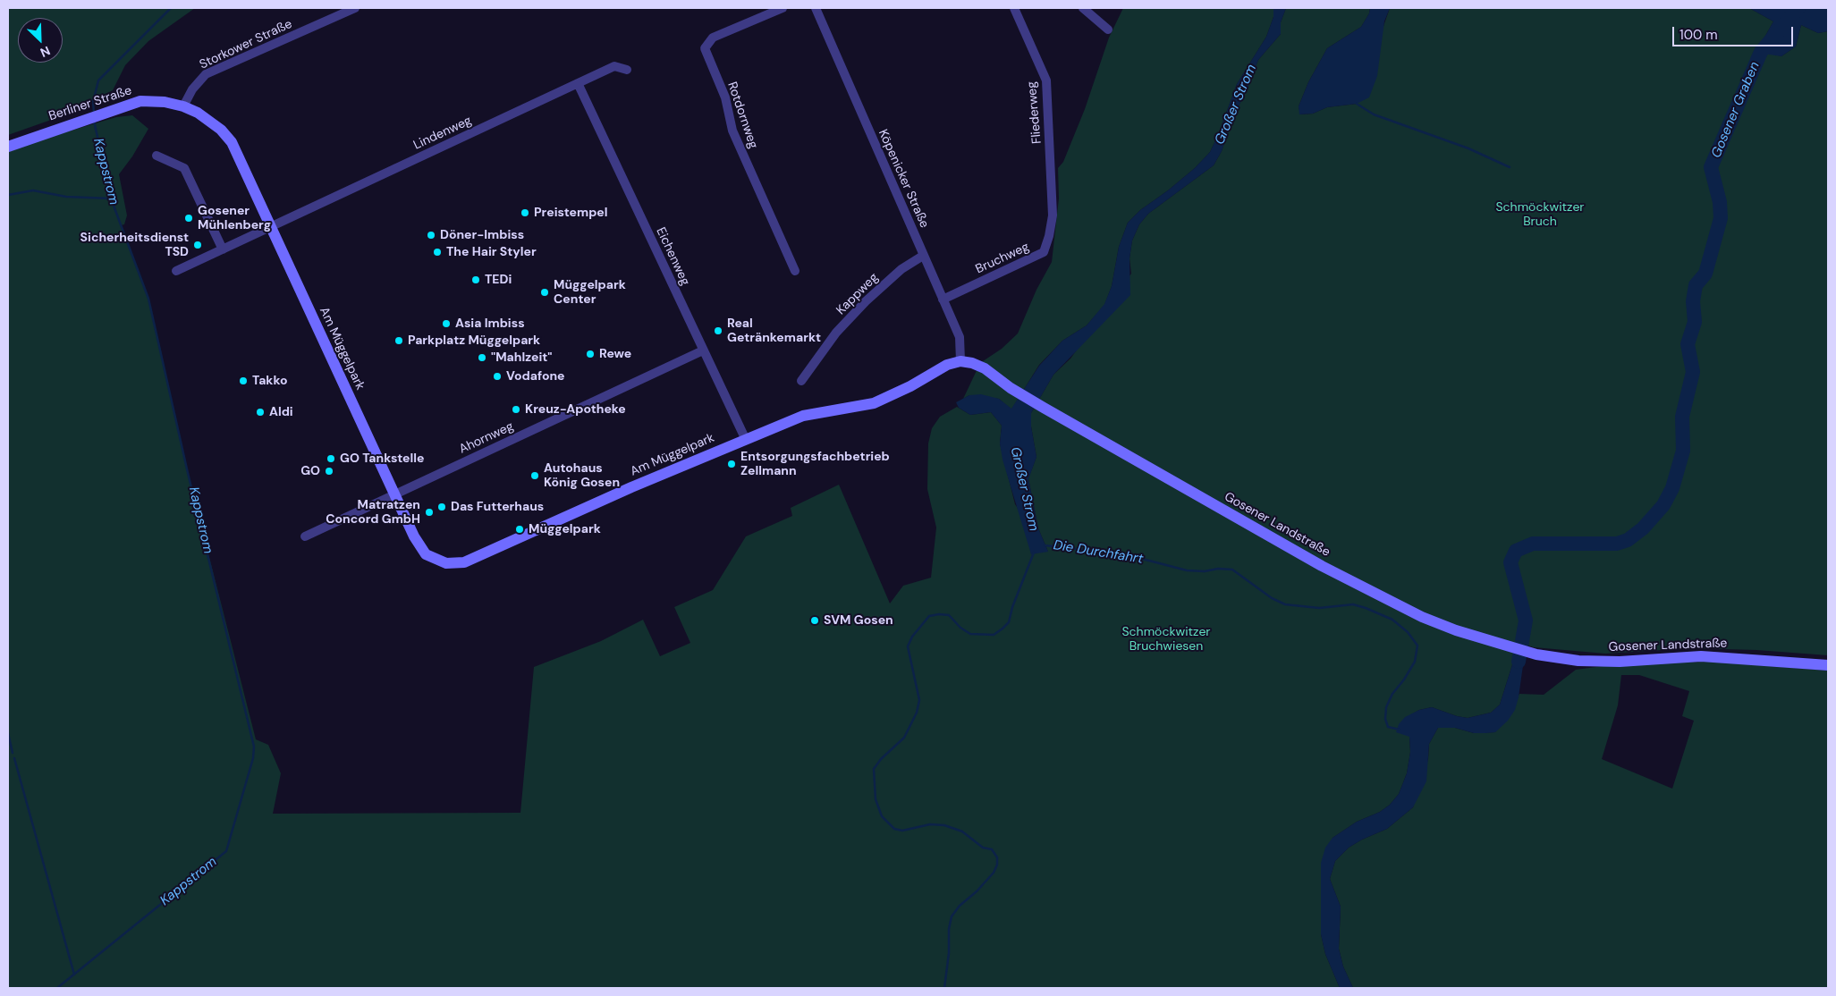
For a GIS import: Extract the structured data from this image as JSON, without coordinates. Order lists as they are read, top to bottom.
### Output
{
  "streets": {
    "main road": ["Berliner Straße", "Am Müggelpark", "Gosener Landstraße"],
    "street": [
      "Storkower Straße",
      "Fliederweg",
      "Rotdornweg",
      "Lindenweg",
      "Köpenicker Straße",
      "Eichenweg",
      "Bruchweg",
      "Kappweg",
      "Ahornweg"
    ]
  },
  "crossings": [
    ["Storkower Straße", "Berliner Straße"],
    ["Storkower Straße", "Am Müggelpark"],
    ["Berliner Straße", "Am Müggelpark"],
    ["Fliederweg", "Bruchweg"],
    ["Lindenweg", "Eichenweg"],
    ["Lindenweg", "Am Müggelpark"],
    ["Köpenicker Straße", "Bruchweg"],
    ["Köpenicker Straße", "Kappweg"],
    ["Köpenicker Straße", "Am Müggelpark"],
    ["Köpenicker Straße", "Gosener Landstraße"],
    ["Eichenweg", "Am Müggelpark"],
    ["Eichenweg", "Ahornweg"],
    ["Am Müggelpark", "Ahornweg"],
    ["Am Müggelpark", "Gosener Landstraße"]
  ],
  "water": [
    "Großer Strom",
    "Gosener Graben",
    "Kappstrom",
    "Die Durchfahrt"
  ],
  "parks": ["Schmöckwitzer Bruch", "Schmöckwitzer Bruchwiesen"],
  "places": [
    "Preistempel",
    "Gosener Mühlenberg",
    "Döner-Imbiss",
    "Sicherheitsdienst TSD",
    "The Hair Styler",
    "TEDi",
    "Müggelpark Center",
    "Asia Imbiss",
    "Real Getränkemarkt",
    "Parkplatz Müggelpark",
    "Rewe",
    "\"Mahlzeit\"",
    "Vodafone",
    "Takko",
    "Kreuz-Apotheke",
    "Aldi",
    "GO Tankstelle",
    "Entsorgungsfachbetrieb Zellmann",
    "GO",
    "Autohaus König Gosen",
    "Das Futterhaus",
    "Matratzen Concord GmbH",
    "Müggelpark",
    "SVM Gosen"
  ],
  "scale_bar": "100 m",
  "north": "bottom right"
}
